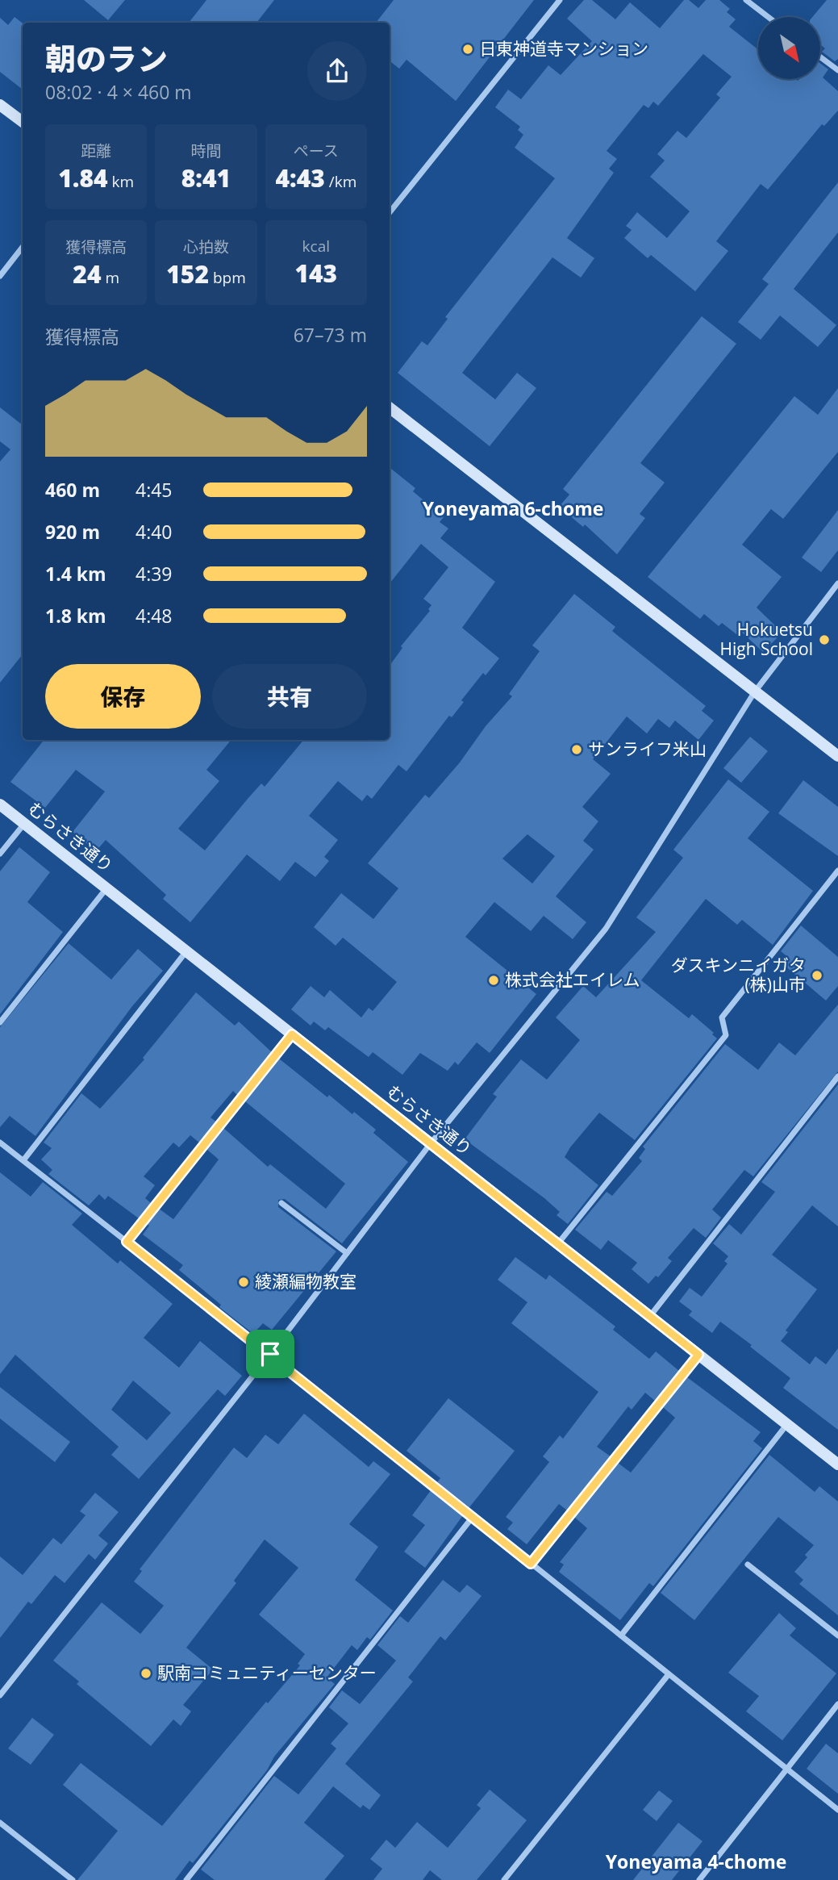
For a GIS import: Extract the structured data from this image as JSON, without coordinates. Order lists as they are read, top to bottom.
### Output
{
  "streets": {
    "street": ["むらさき通り"]
  },
  "districts": ["Yoneyama 6-chome", "Yoneyama 4-chome"],
  "places": [
    "日東神道寺マンション",
    "Hokuetsu High School",
    "サンライフ米山",
    "ダスキンニイガタ (株)山市",
    "株式会社エイレム",
    "綾瀬編物教室",
    "駅南コミュニティーセンター"
  ],
  "north": "bottom right",
  "page": {
    "heading": ["朝のラン", "08:02 · 4 × 460 m"],
    "stats": [
      ["距離", "1.84 km"],
      ["時間", "8:41"],
      ["ペース", "4:43 /km"],
      ["獲得標高", "24 m"],
      ["心拍数", "152 bpm"],
      ["kcal", "143"]
    ],
    "chart": ["獲得標高", "67–73 m"],
    "list": [
      {
        "name": "460 m",
        "note": "4:45"
      },
      {
        "name": "920 m",
        "note": "4:40"
      },
      {
        "name": "1.4 km",
        "note": "4:39"
      },
      {
        "name": "1.8 km",
        "note": "4:48"
      }
    ],
    "buttons": ["保存", "共有"]
  }
}
